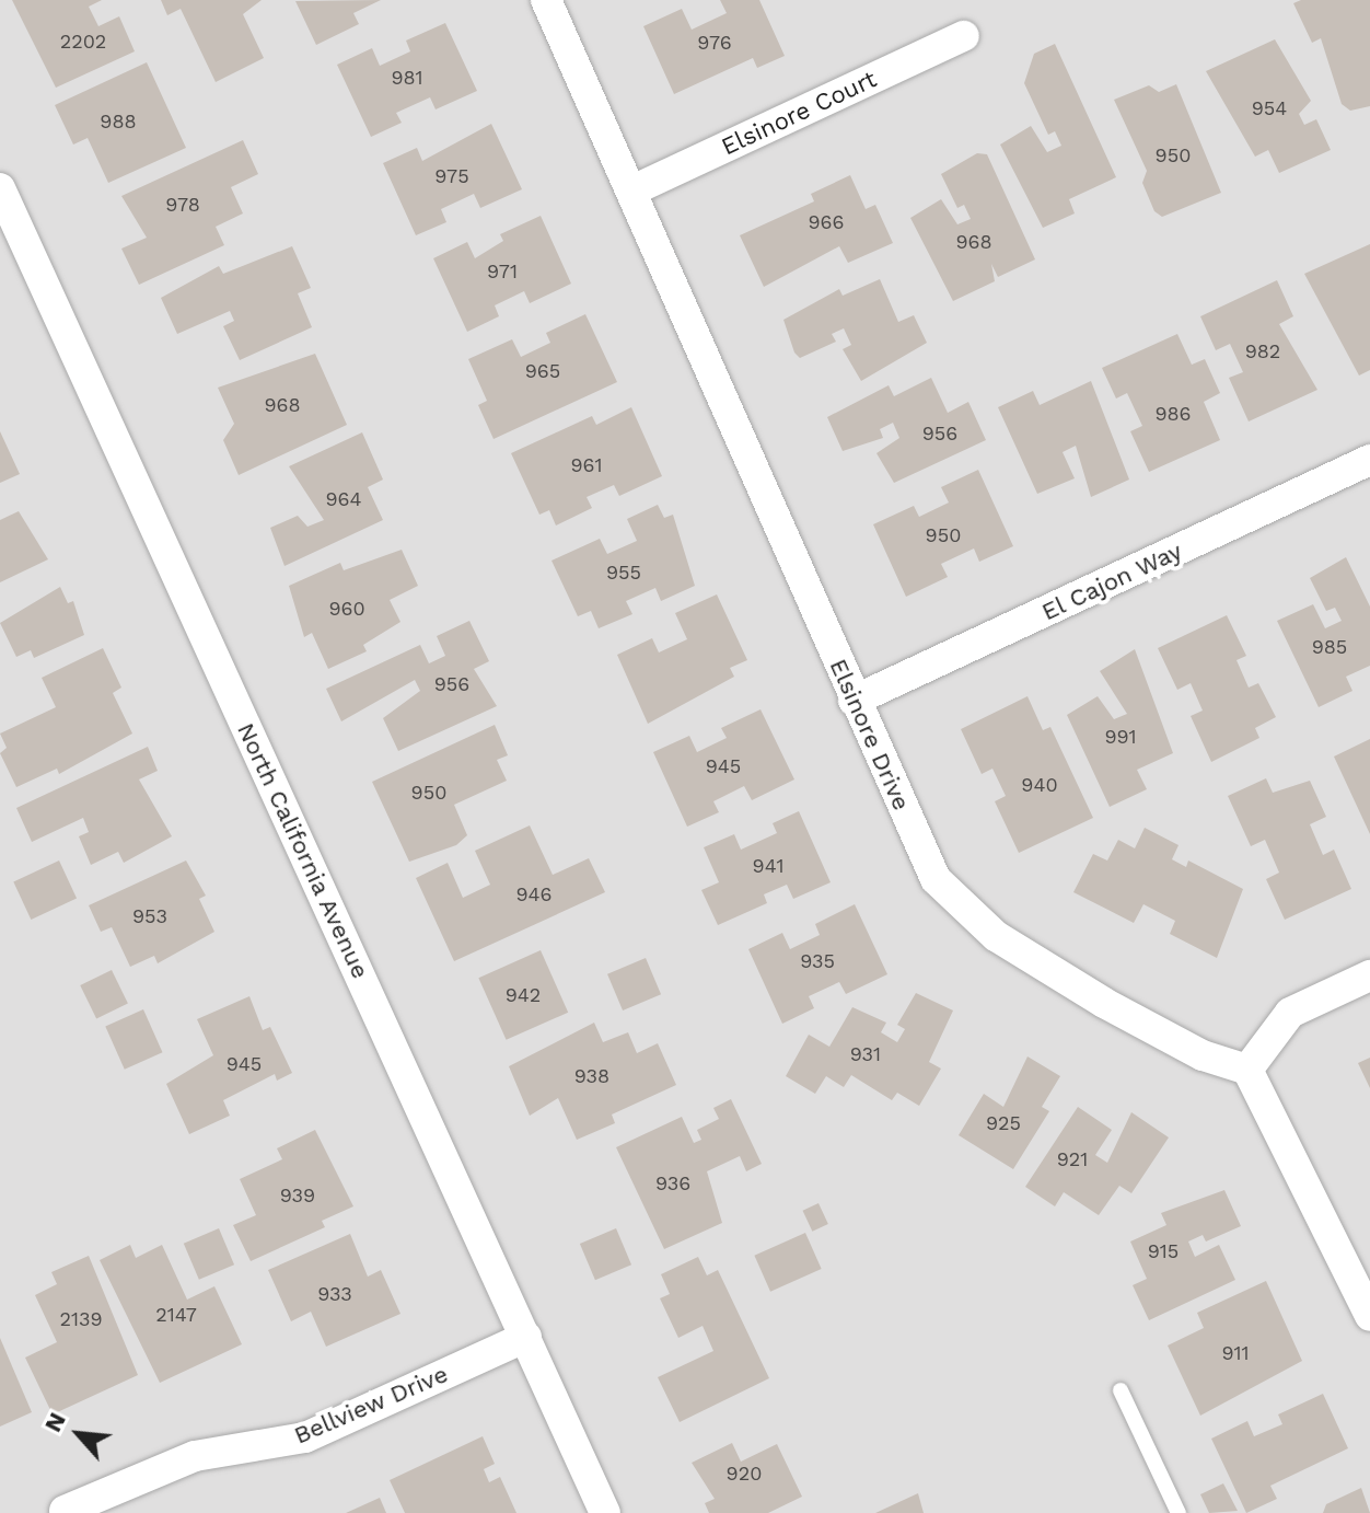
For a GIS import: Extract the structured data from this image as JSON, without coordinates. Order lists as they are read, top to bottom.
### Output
{
  "streets": {
    "street": [
      "Elsinore Court",
      "El Cajon Way",
      "Elsinore Drive",
      "North California Avenue",
      "Bellview Drive"
    ]
  },
  "crossings": [
    ["Elsinore Court", "Elsinore Drive"],
    ["El Cajon Way", "Elsinore Drive"],
    ["North California Avenue", "Bellview Drive"]
  ],
  "house_numbers": [
    "2202",
    "976",
    "981",
    "954",
    "988",
    "950",
    "975",
    "978",
    "966",
    "968",
    "971",
    "982",
    "965",
    "968",
    "986",
    "956",
    "961",
    "964",
    "950",
    "955",
    "960",
    "985",
    "956",
    "991",
    "945",
    "940",
    "950",
    "941",
    "946",
    "953",
    "935",
    "942",
    "931",
    "945",
    "938",
    "925",
    "921",
    "936",
    "939",
    "915",
    "933",
    "2147",
    "2139",
    "911",
    "920"
  ],
  "north": "top left"
}
